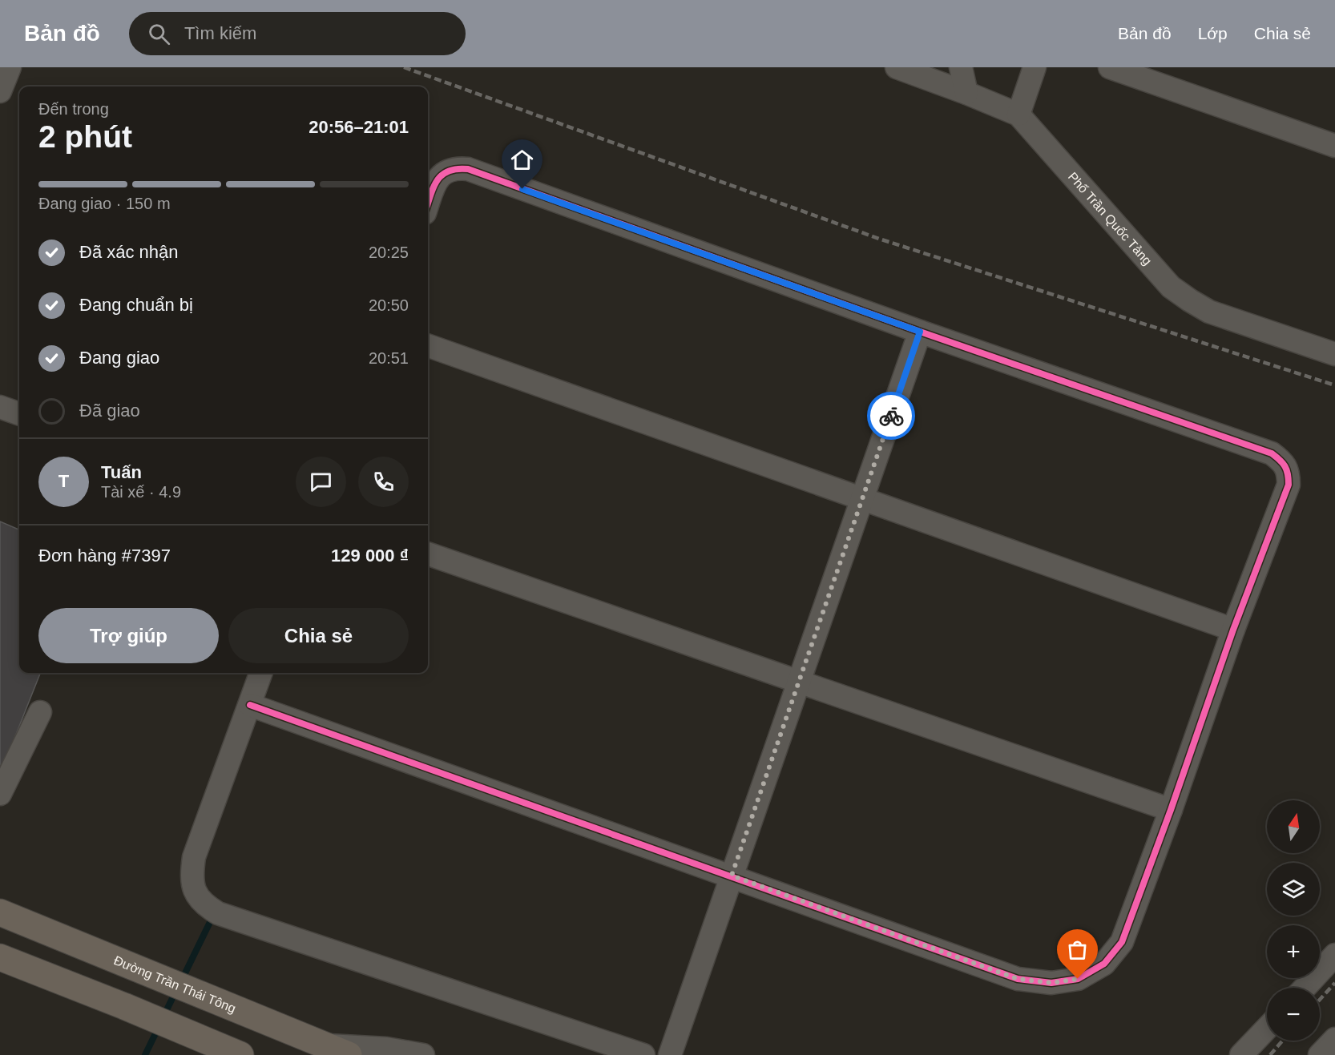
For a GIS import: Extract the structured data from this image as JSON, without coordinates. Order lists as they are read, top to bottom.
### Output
{
  "streets": {
    "highway": ["Đường Trần Thái Tông"],
    "street": ["Phố Trần Quốc Tảng"]
  },
  "north": "top",
  "page": {
    "header": "Bản đồ",
    "search": "Tìm kiếm",
    "nav": ["Bản đồ", "Lớp", "Chia sẻ"],
    "heading": ["2 phút", "Đến trong", "20:56–21:01"],
    "panel": [
      "Tuấn",
      "Tài xế · 4.9",
      "Đơn hàng #7397",
      "129 000 ₫"
    ],
    "bar": "Đang giao · 150 m",
    "list": [
      ["Đã xác nhận", "20:25"],
      ["Đang chuẩn bị", "20:50"],
      ["Đang giao", "20:51"],
      "Đã giao"
    ],
    "round": "T",
    "buttons": ["Trợ giúp", "Chia sẻ"],
    "map_buttons": ["+", "−"]
  }
}
